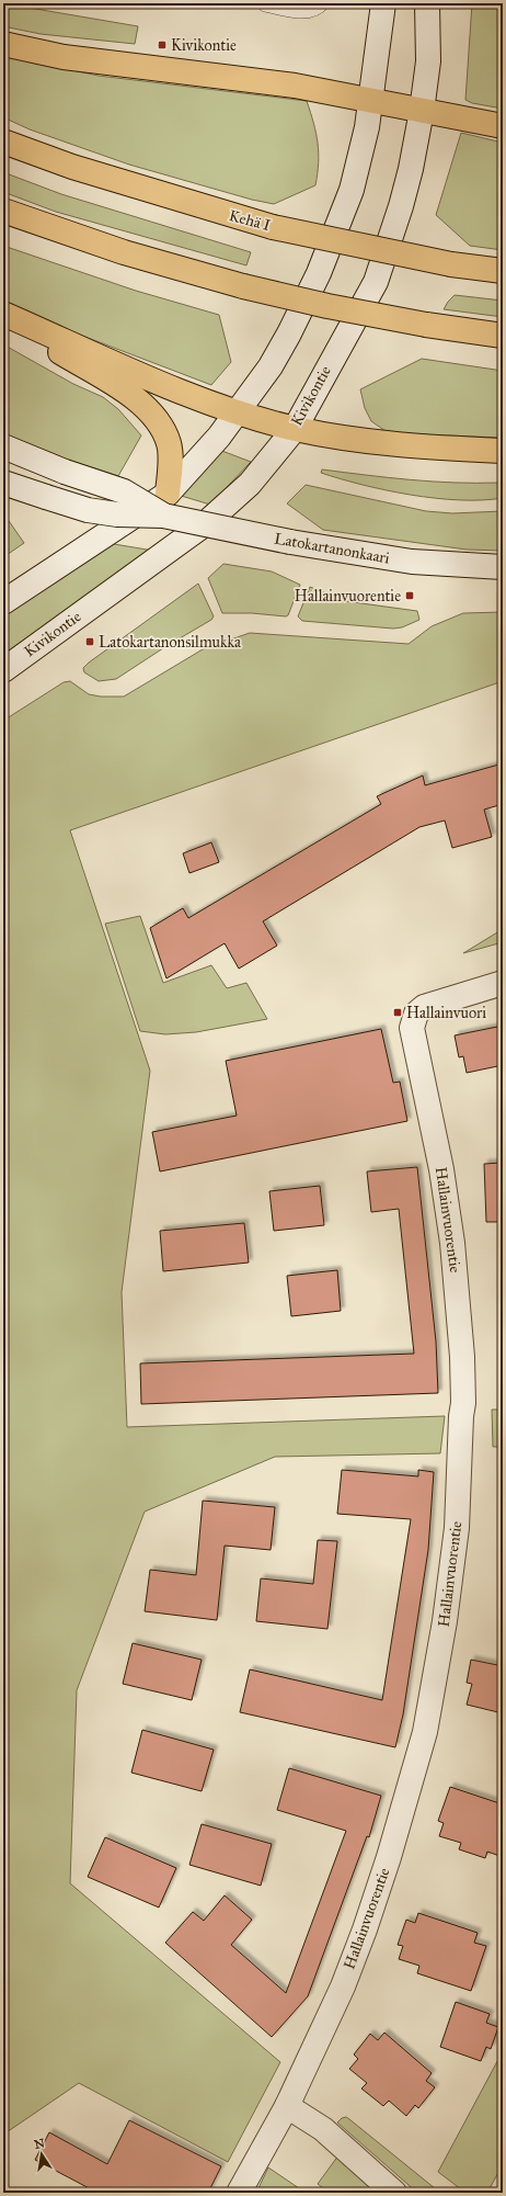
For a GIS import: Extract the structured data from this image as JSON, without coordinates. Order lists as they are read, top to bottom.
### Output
{
  "streets": {
    "highway": ["Kehä I"],
    "street": ["Kivikontie", "Latokartanonkaari", "Hallainvuorentie"]
  },
  "places": {
    "transit": [
      "Kivikontie",
      "Hallainvuorentie",
      "Latokartanonsilmukka",
      "Hallainvuori"
    ]
  },
  "north": "top"
}
